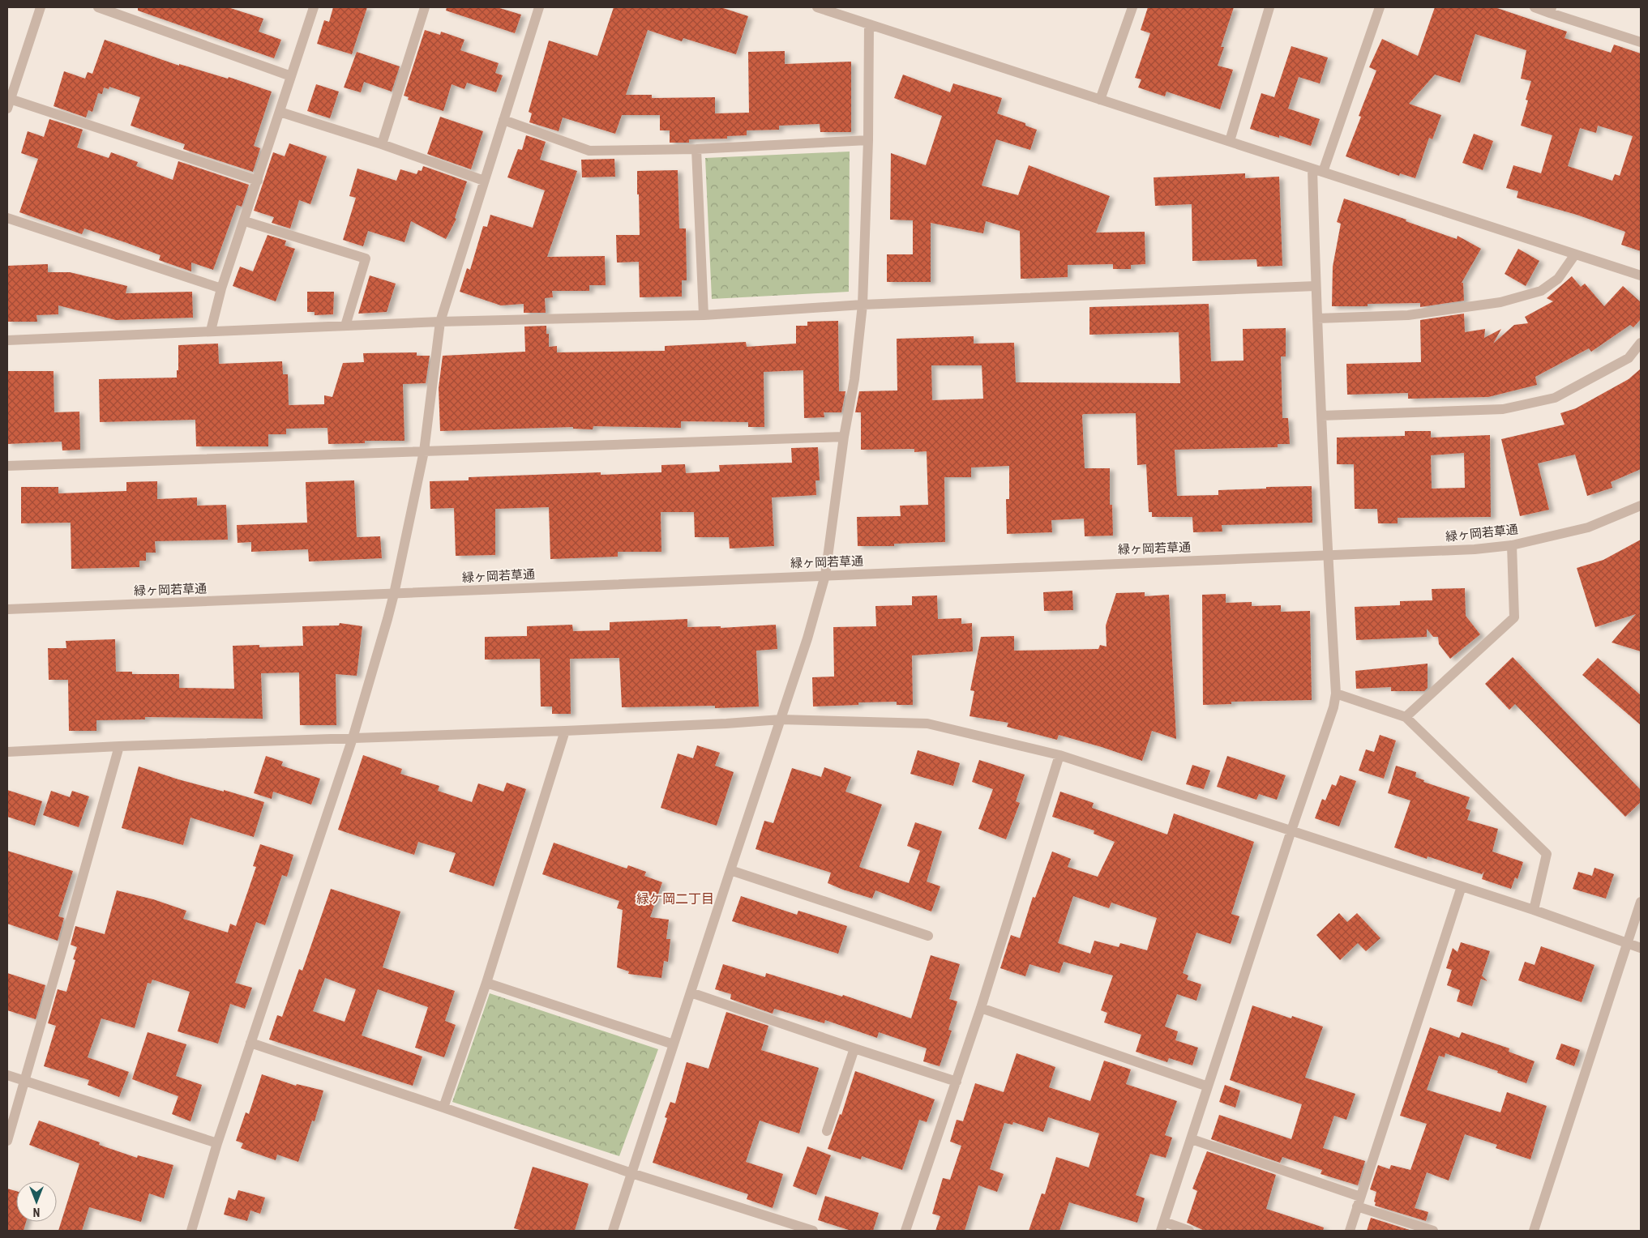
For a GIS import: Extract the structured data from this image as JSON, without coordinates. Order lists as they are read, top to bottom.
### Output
{
  "streets": {
    "street": ["緑ヶ岡若草通"]
  },
  "districts": ["緑ケ岡二丁目"],
  "north": "bottom"
}
